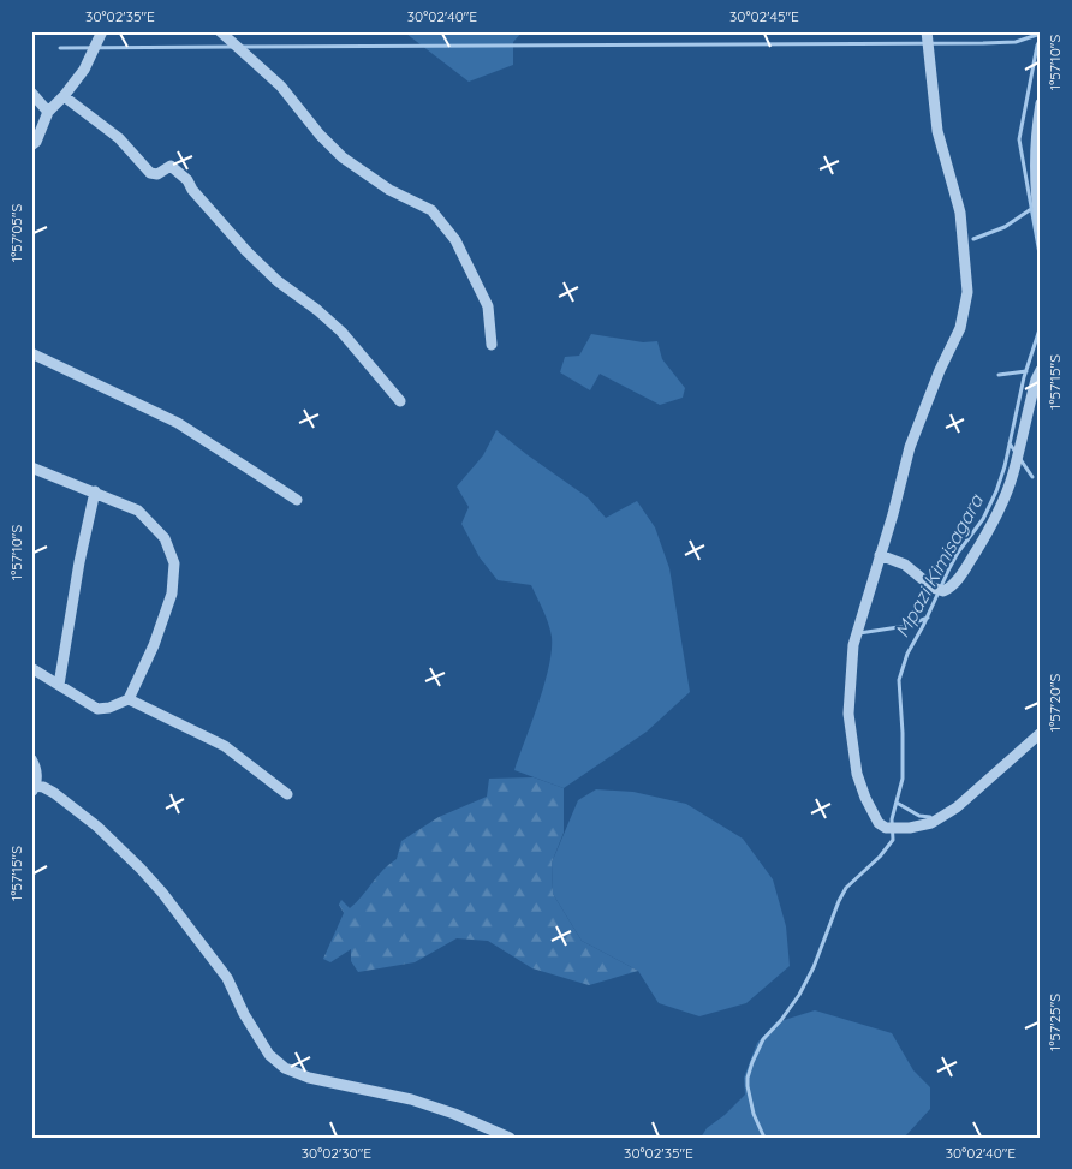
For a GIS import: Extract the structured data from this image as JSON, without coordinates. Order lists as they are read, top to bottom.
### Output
{
  "water": ["Mpazi Kimisagara"],
  "coordinates": [
    "30°02'35\"E",
    "30°02'40\"E",
    "30°02'45\"E",
    "1°57'10\"S",
    "1°57'05\"S",
    "1°57'15\"S",
    "1°57'20\"S",
    "1°57'25\"S",
    "30°02'30\"E"
  ]
}
